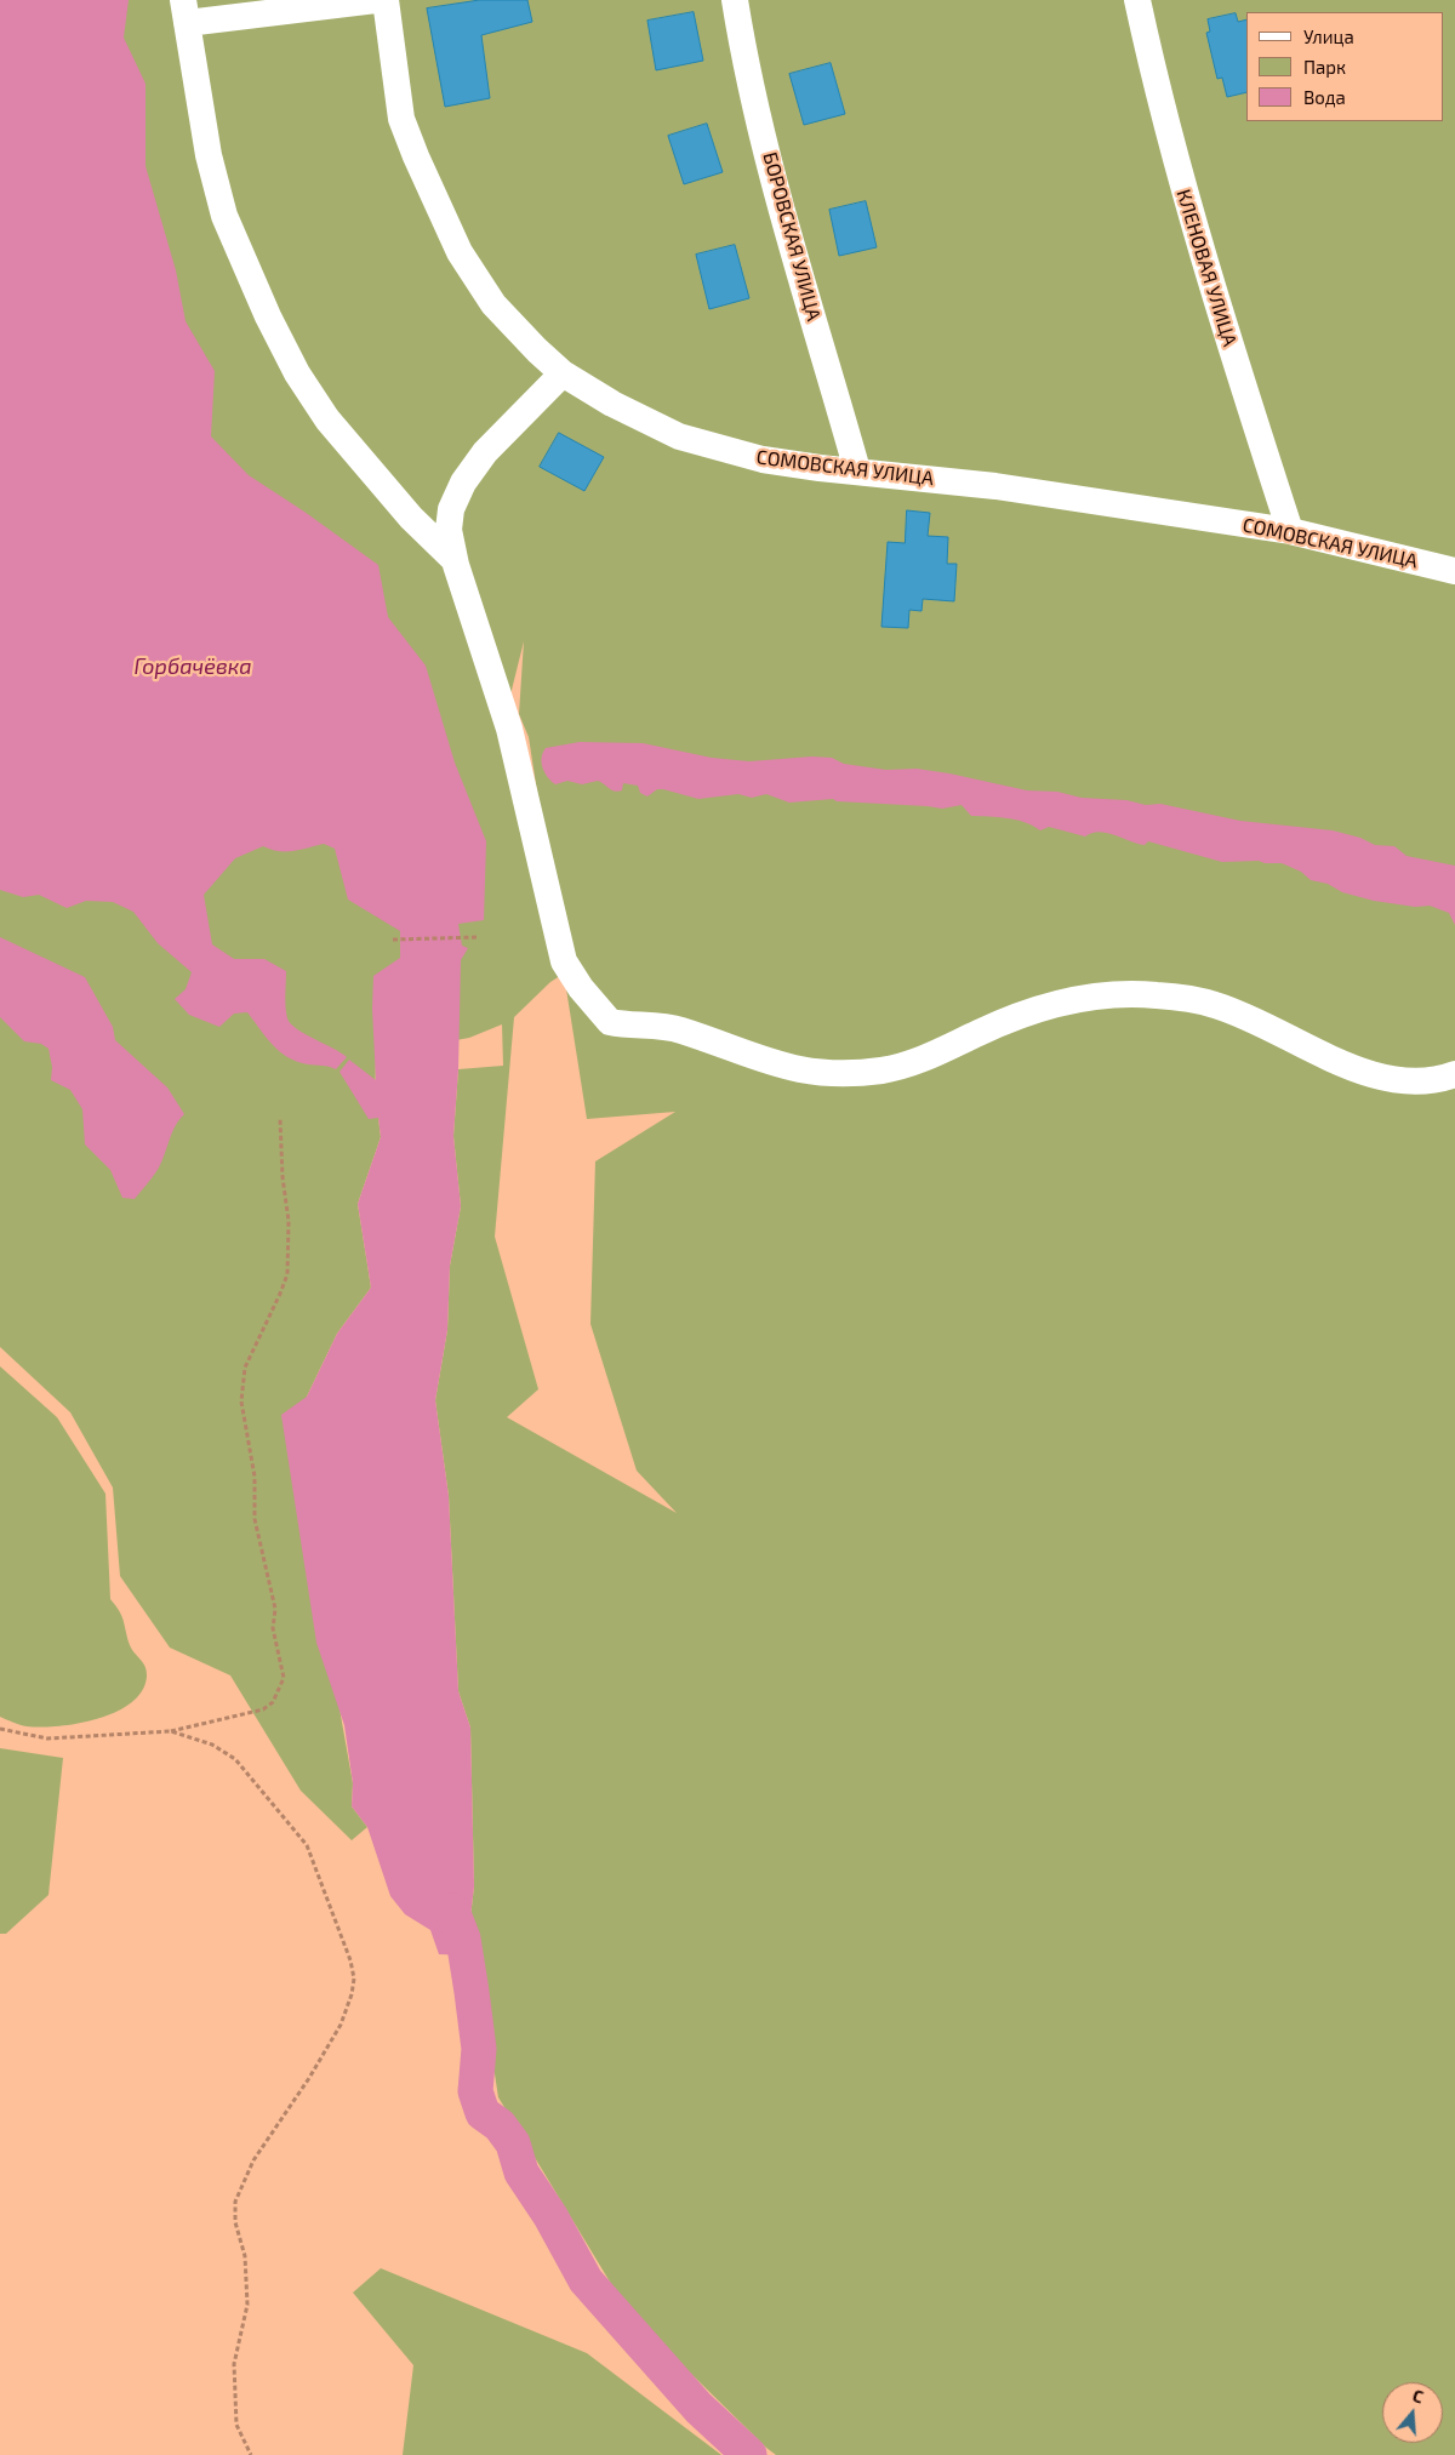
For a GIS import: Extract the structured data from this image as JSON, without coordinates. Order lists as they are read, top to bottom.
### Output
{
  "streets": {
    "street": ["БОРОВСКАЯ УЛИЦА", "КЛЕНОВАЯ УЛИЦА", "СОМОВСКАЯ УЛИЦА"]
  },
  "crossings": [
    ["БОРОВСКАЯ УЛИЦА", "СОМОВСКАЯ УЛИЦА"],
    ["КЛЕНОВАЯ УЛИЦА", "СОМОВСКАЯ УЛИЦА"]
  ],
  "water": ["Горбачёвка"],
  "legend": ["Улица", "Парк", "Вода"],
  "north": "top"
}
